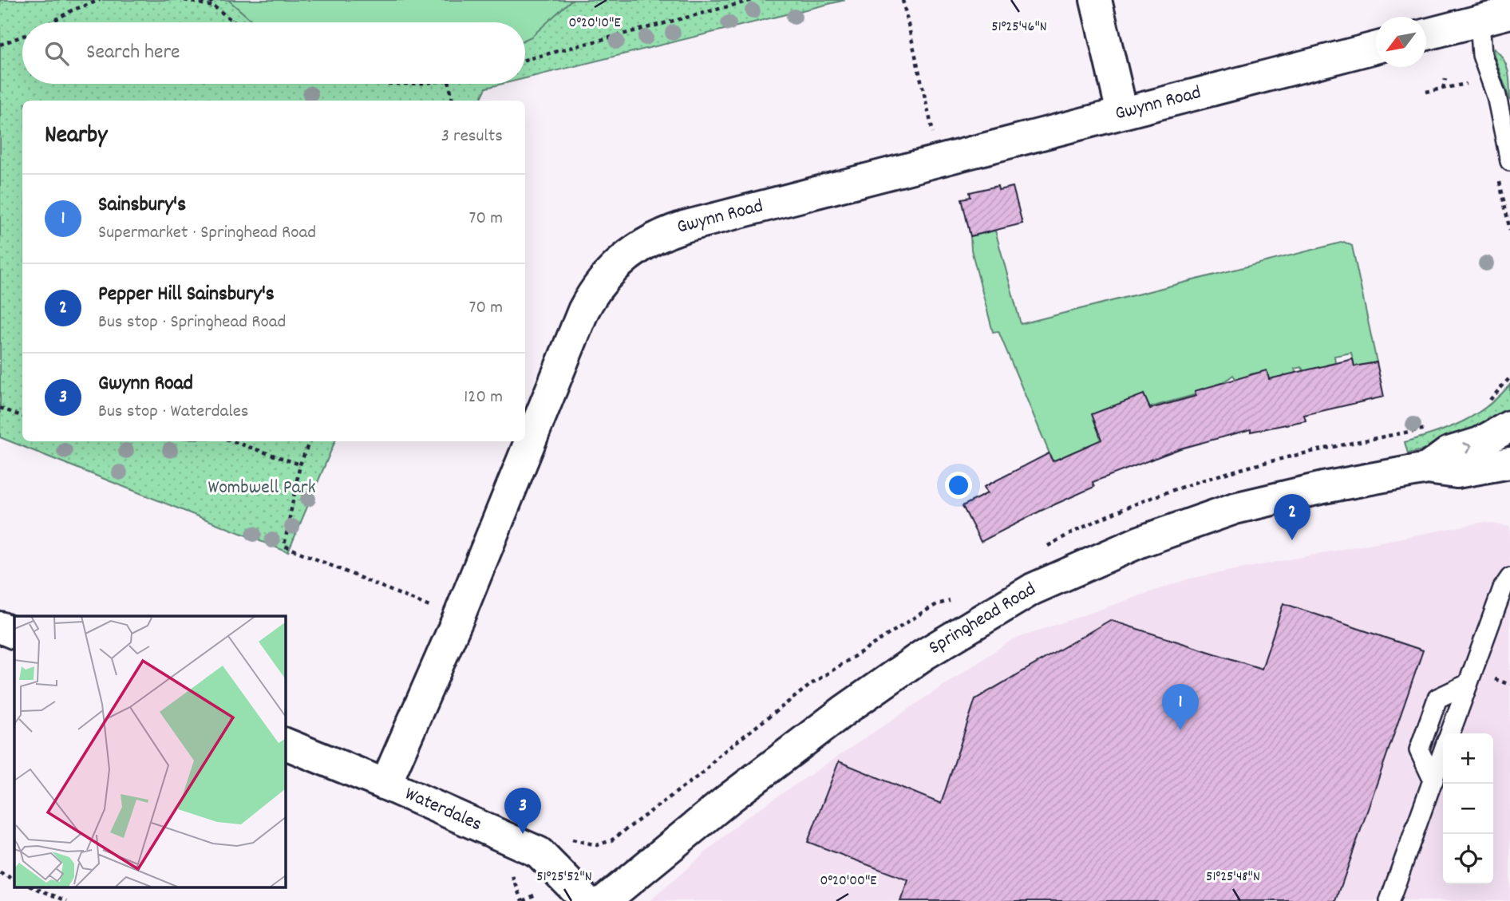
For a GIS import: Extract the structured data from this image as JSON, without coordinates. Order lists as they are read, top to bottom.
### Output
{
  "streets": {
    "street": ["Gwynn Road", "Springhead Road", "Waterdales"]
  },
  "crossings": [
    ["Gwynn Road", "Waterdales"]
  ],
  "parks": ["Wombwell Park"],
  "north": "bottom left",
  "page": {
    "search": "Search here",
    "heading": ["Nearby", "3 results"],
    "list": [
      {
        "mark": "1",
        "name": "Sainsbury's",
        "note": "Supermarket · Springhead Road",
        "value": "70 m"
      },
      {
        "mark": "2",
        "name": "Pepper Hill Sainsbury's",
        "note": "Bus stop · Springhead Road",
        "value": "70 m"
      },
      {
        "mark": "3",
        "name": "Gwynn Road",
        "note": "Bus stop · Waterdales",
        "value": "120 m"
      }
    ],
    "pins": ["2", "1", "3"],
    "map_buttons": ["+", "−"]
  },
  "coordinates": [
    "0°20'10\"E",
    "51°25'46\"N",
    "51°25'52\"N",
    "51°25'48\"N",
    "0°20'00\"E"
  ]
}
